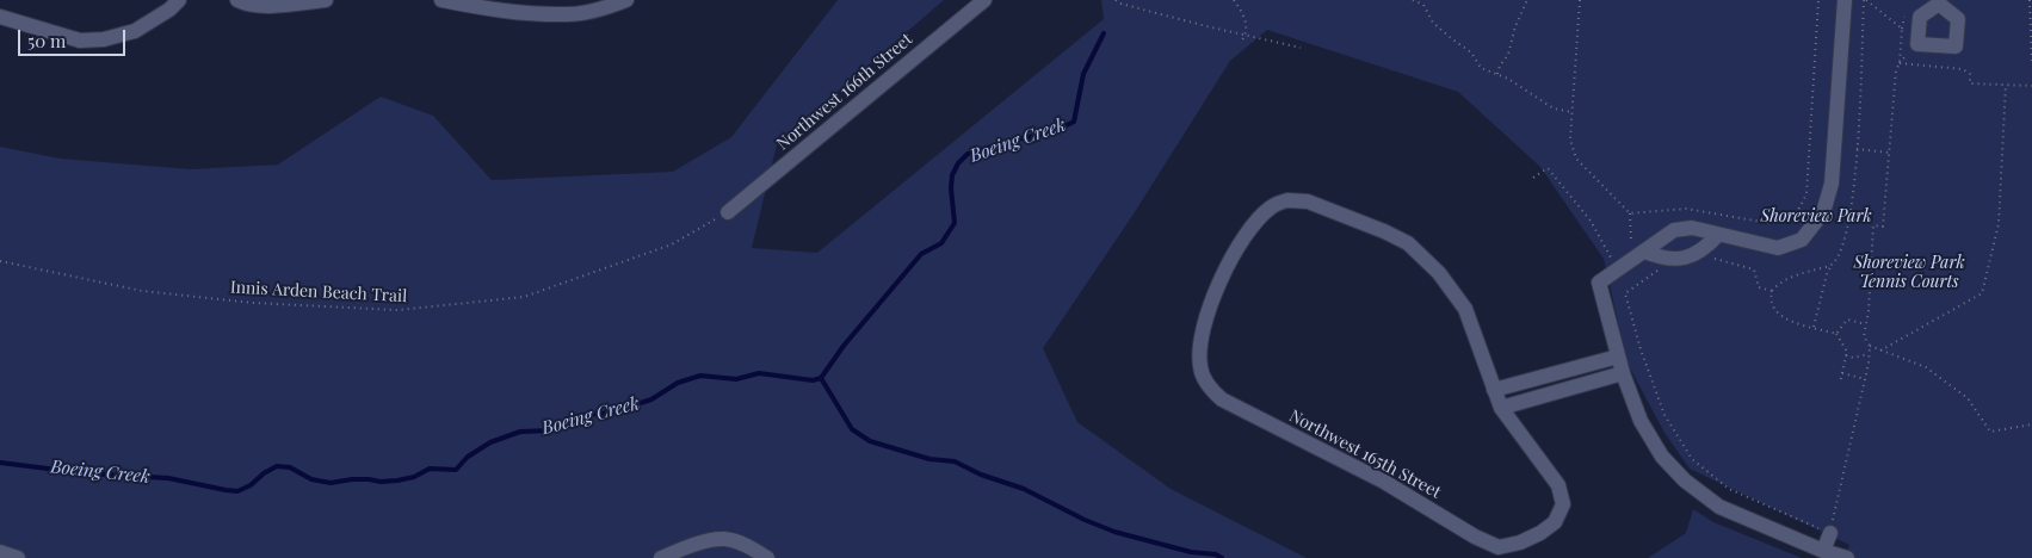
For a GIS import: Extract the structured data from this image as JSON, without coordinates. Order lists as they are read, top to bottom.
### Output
{
  "streets": {
    "street": ["Northwest 166th Street", "Northwest 165th Street"],
    "path": ["Innis Arden Beach Trail"]
  },
  "crossings": [
    ["Northwest 166th Street", "Innis Arden Beach Trail"]
  ],
  "water": ["Boeing Creek"],
  "parks": ["Shoreview Park", "Shoreview Park Tennis Courts"],
  "scale_bar": "50 m"
}
